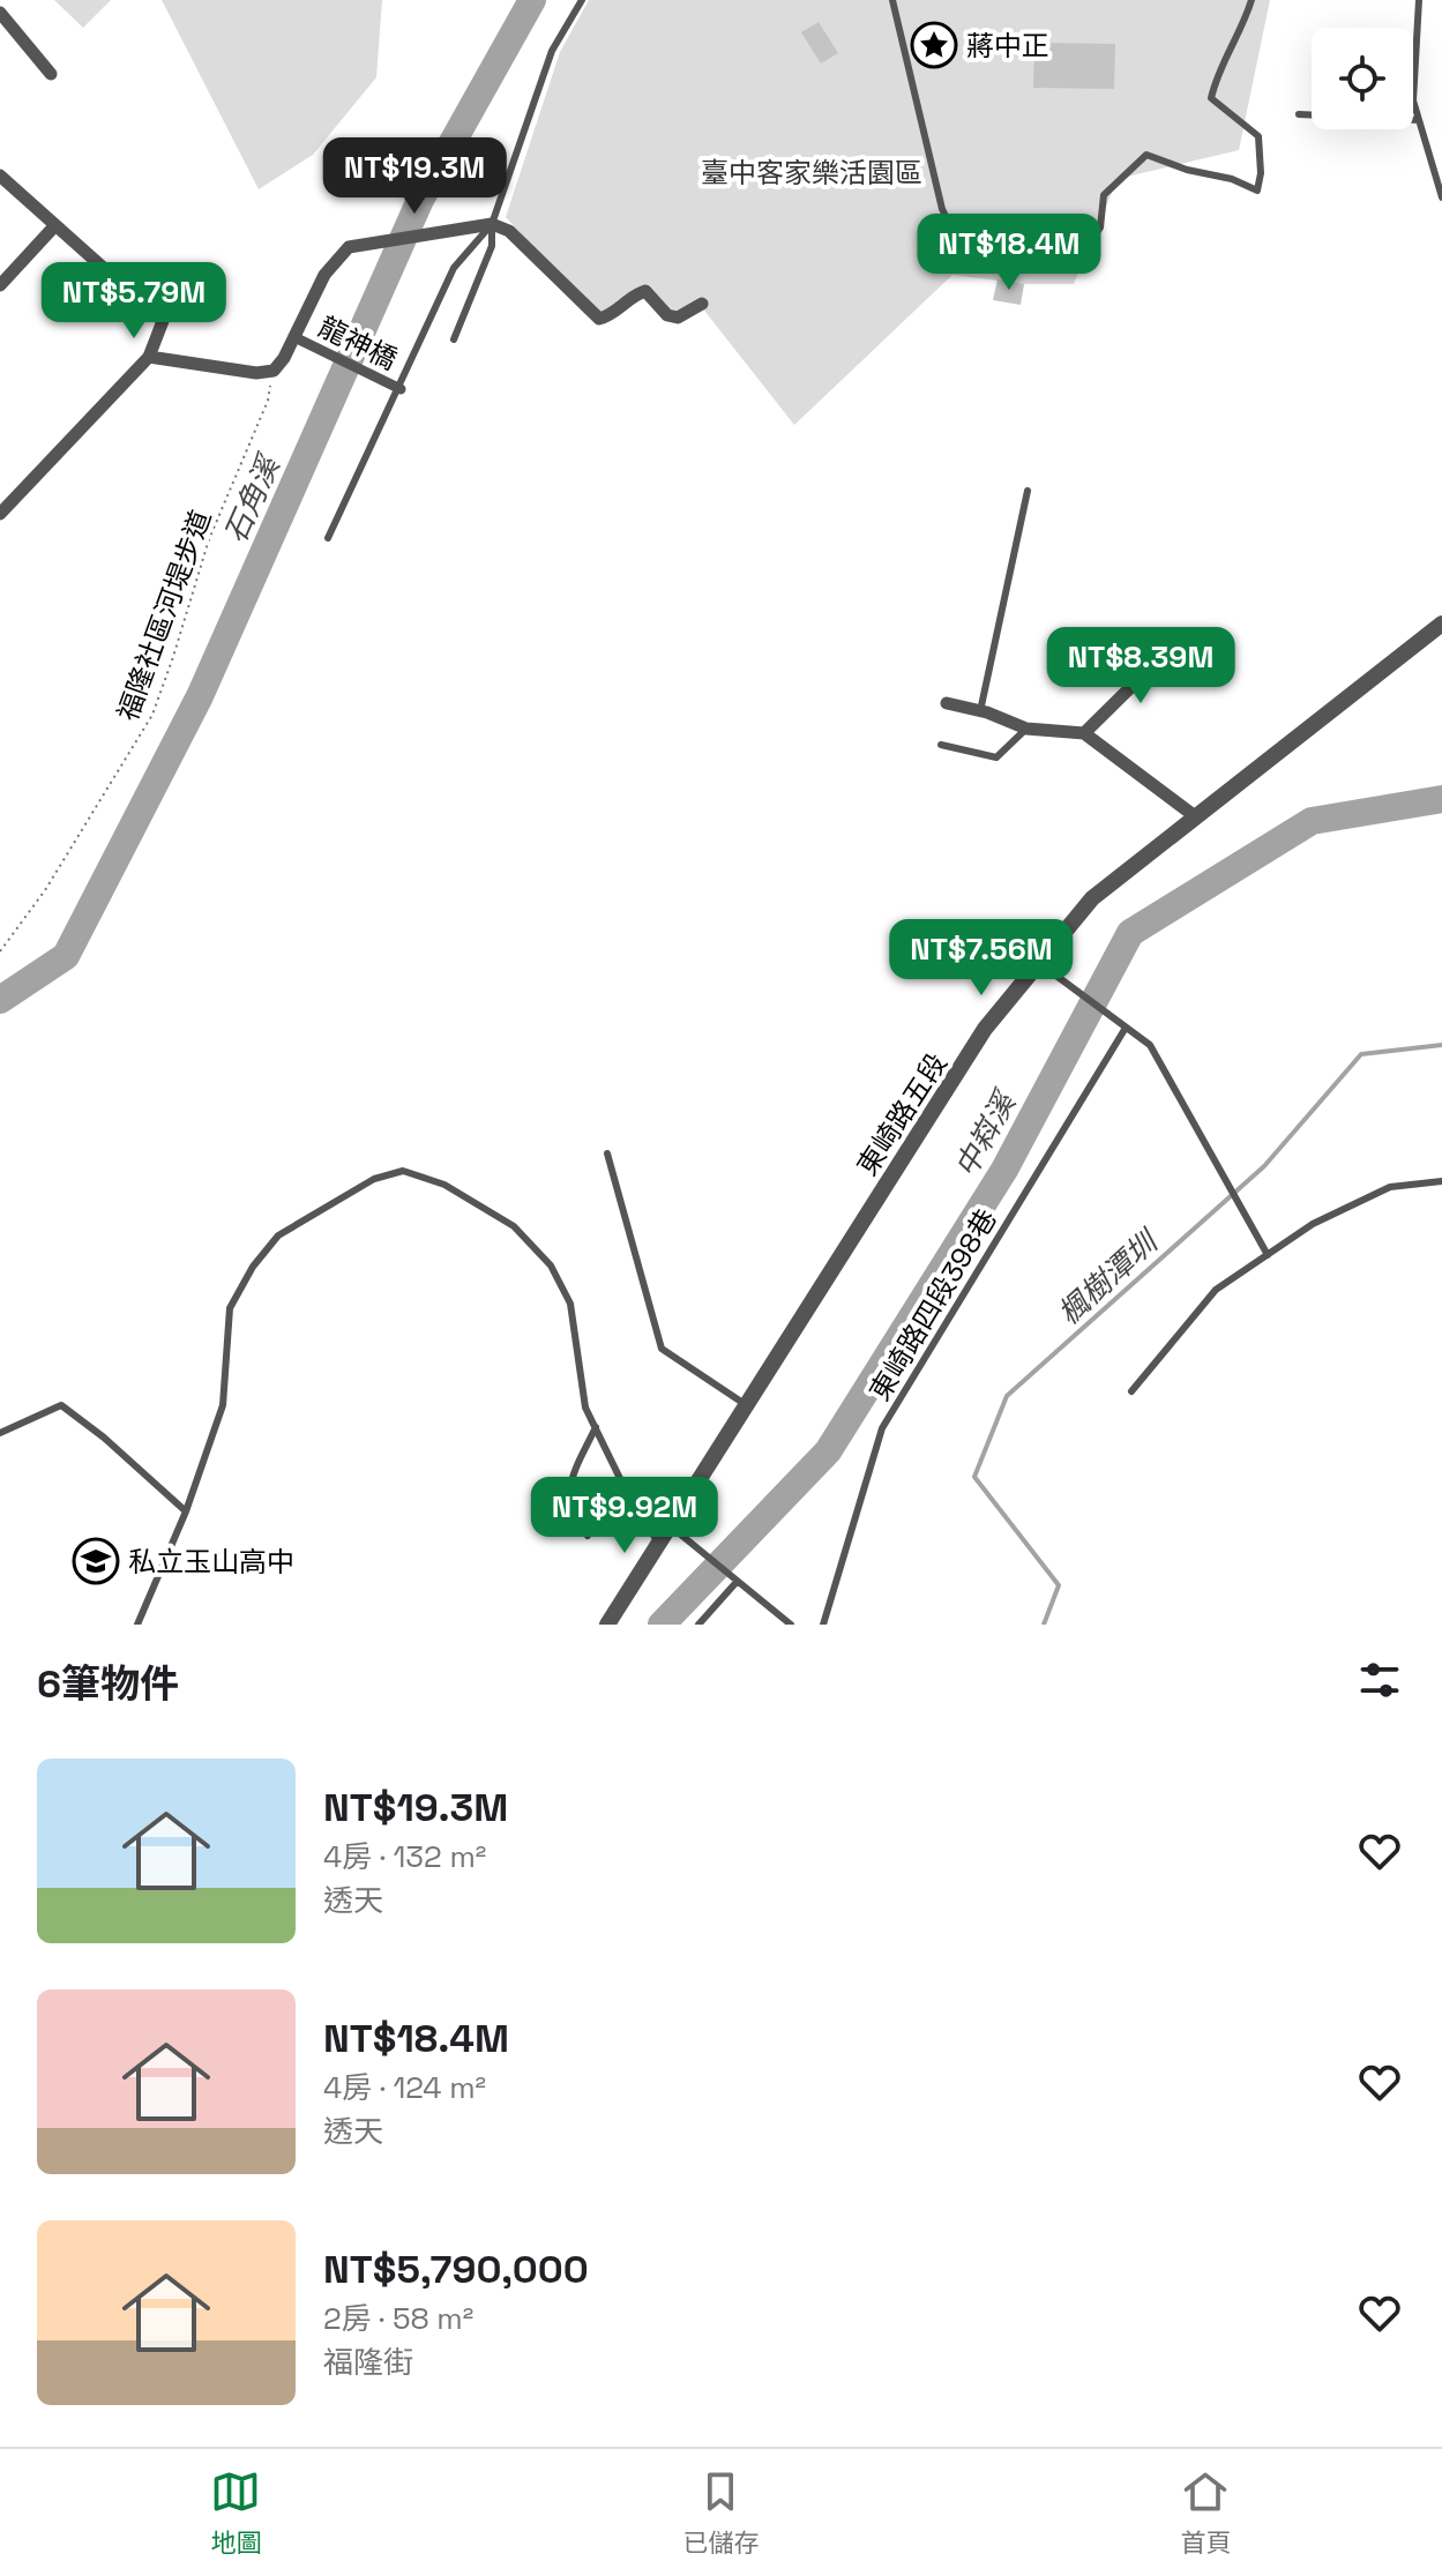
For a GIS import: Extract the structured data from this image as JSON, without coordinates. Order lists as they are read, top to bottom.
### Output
{
  "streets": {
    "street": ["龍神橋", "東崎路五段"],
    "lane": ["東崎路四段398巷"],
    "path": ["福隆社區河堤步道"]
  },
  "water": ["石角溪", "中嵙溪", "楓樹潭圳"],
  "parks": ["臺中客家樂活園區"],
  "places": {
    "place": ["蔣中正"],
    "school or university": ["私立玉山高中"]
  },
  "page": {
    "price": [
      "NT$19.3M",
      "NT$18.4M",
      "NT$5.79M",
      "NT$8.39M",
      "NT$7.56M",
      "NT$9.92M"
    ],
    "heading": "6筆物件",
    "list": [
      {
        "name": "NT$19.3M",
        "note": "4房 · 132 m² · 透天"
      },
      {
        "name": "NT$18.4M",
        "note": "4房 · 124 m² · 透天"
      },
      {
        "name": "NT$5,790,000",
        "note": "2房 · 58 m² · 福隆街"
      }
    ],
    "tabs": ["地圖", "已儲存", "首頁"]
  }
}
